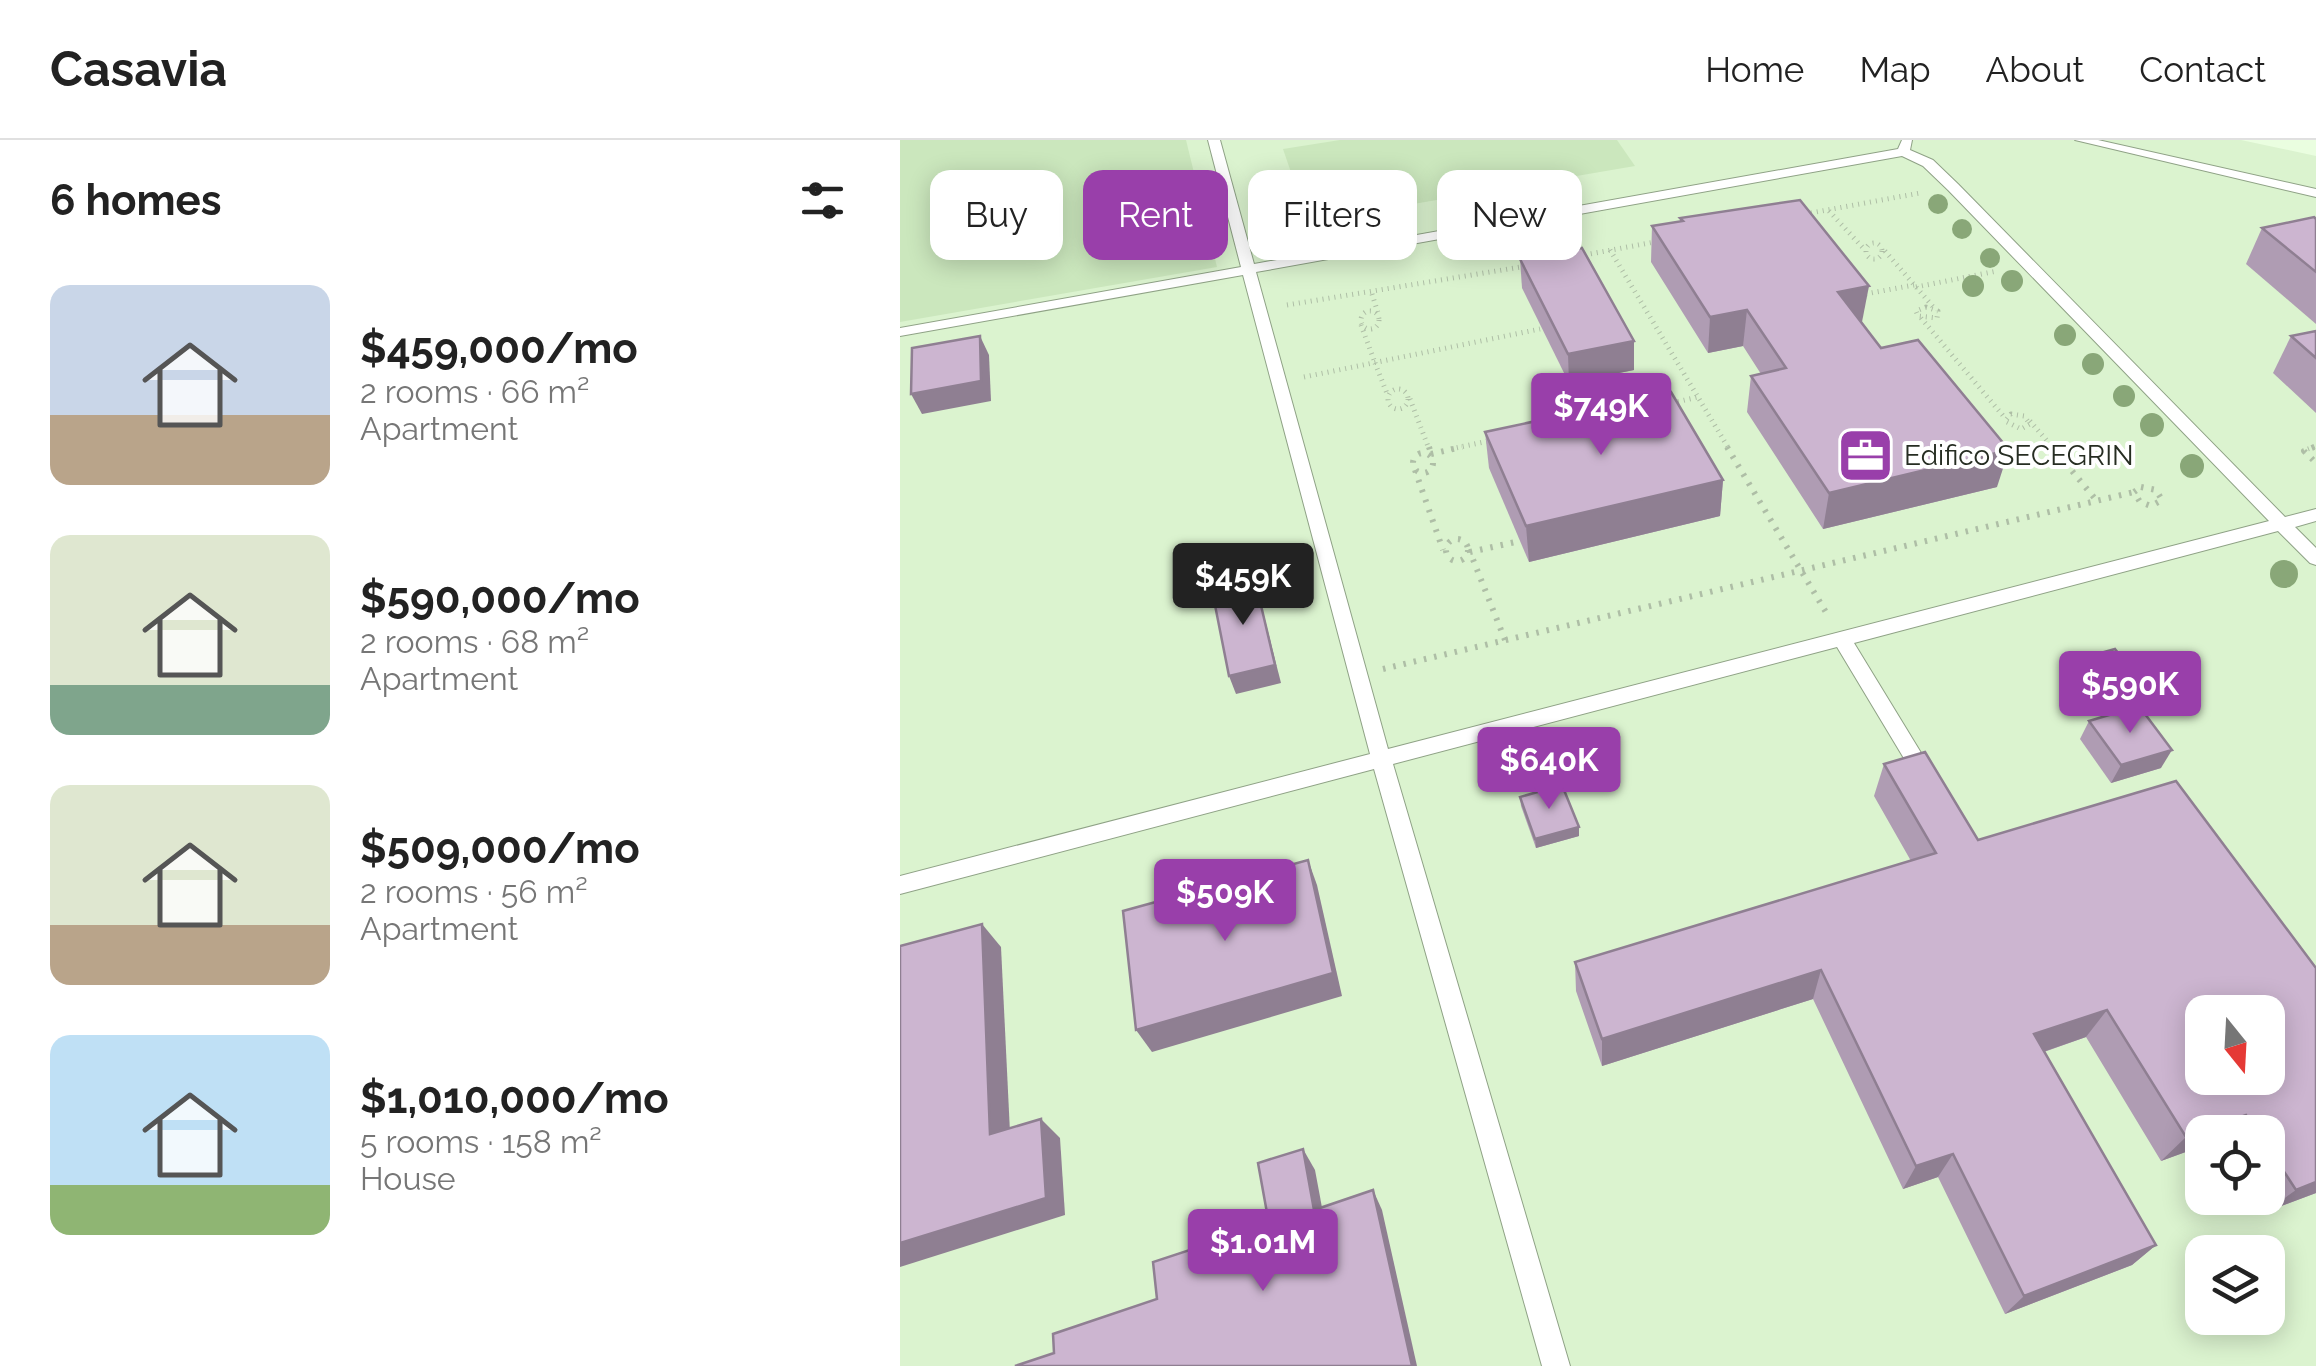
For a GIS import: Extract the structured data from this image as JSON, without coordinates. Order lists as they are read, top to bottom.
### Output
{
  "places": {
    "office": ["Edifico SECEGRIN"]
  },
  "north": "bottom",
  "page": {
    "header": "Casavia",
    "nav": [
      "Home",
      "Map",
      "About",
      "Contact"
    ],
    "heading": "6 homes",
    "chip": [
      "Buy",
      "Rent",
      "Filters",
      "New"
    ],
    "list": [
      {
        "name": "$459,000/mo",
        "note": "2 rooms · 66 m² · Apartment"
      },
      {
        "name": "$590,000/mo",
        "note": "2 rooms · 68 m² · Apartment"
      },
      {
        "name": "$509,000/mo",
        "note": "2 rooms · 56 m² · Apartment"
      },
      {
        "name": "$1,010,000/mo",
        "note": "5 rooms · 158 m² · House"
      }
    ],
    "price": [
      "$749K",
      "$459K",
      "$590K",
      "$640K",
      "$509K",
      "$1.01M"
    ]
  }
}
